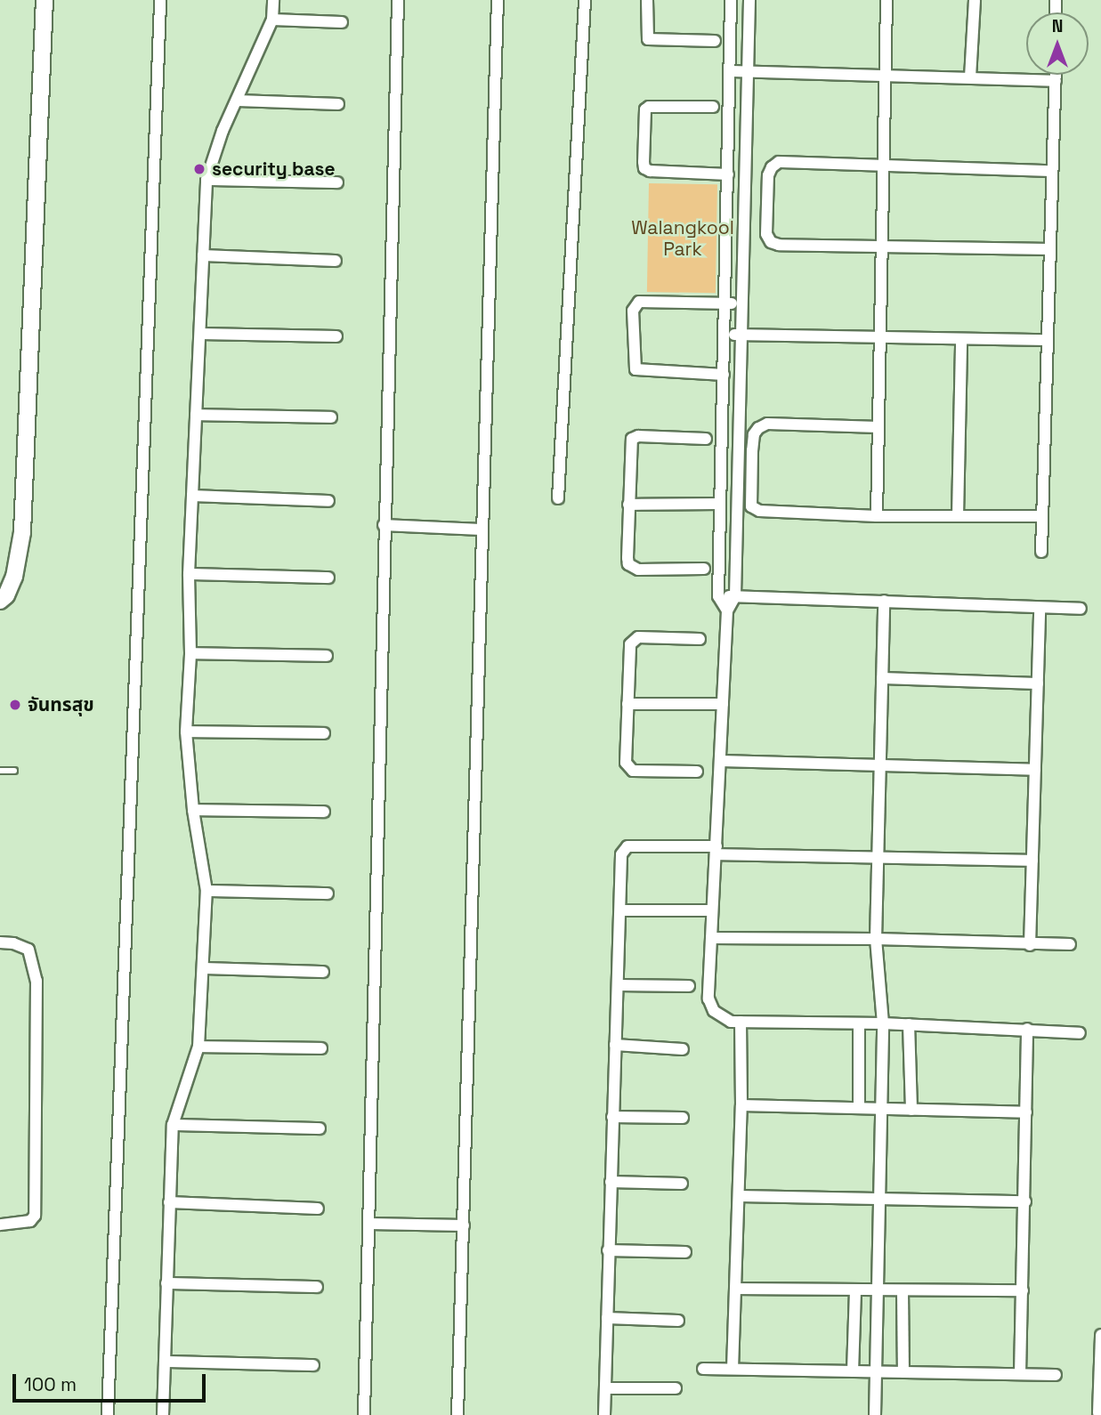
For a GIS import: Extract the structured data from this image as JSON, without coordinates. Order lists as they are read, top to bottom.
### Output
{
  "parks": ["Walangkool Park"],
  "places": ["security base", "จันทรสุข"],
  "scale_bar": "100 m",
  "north": "top"
}
